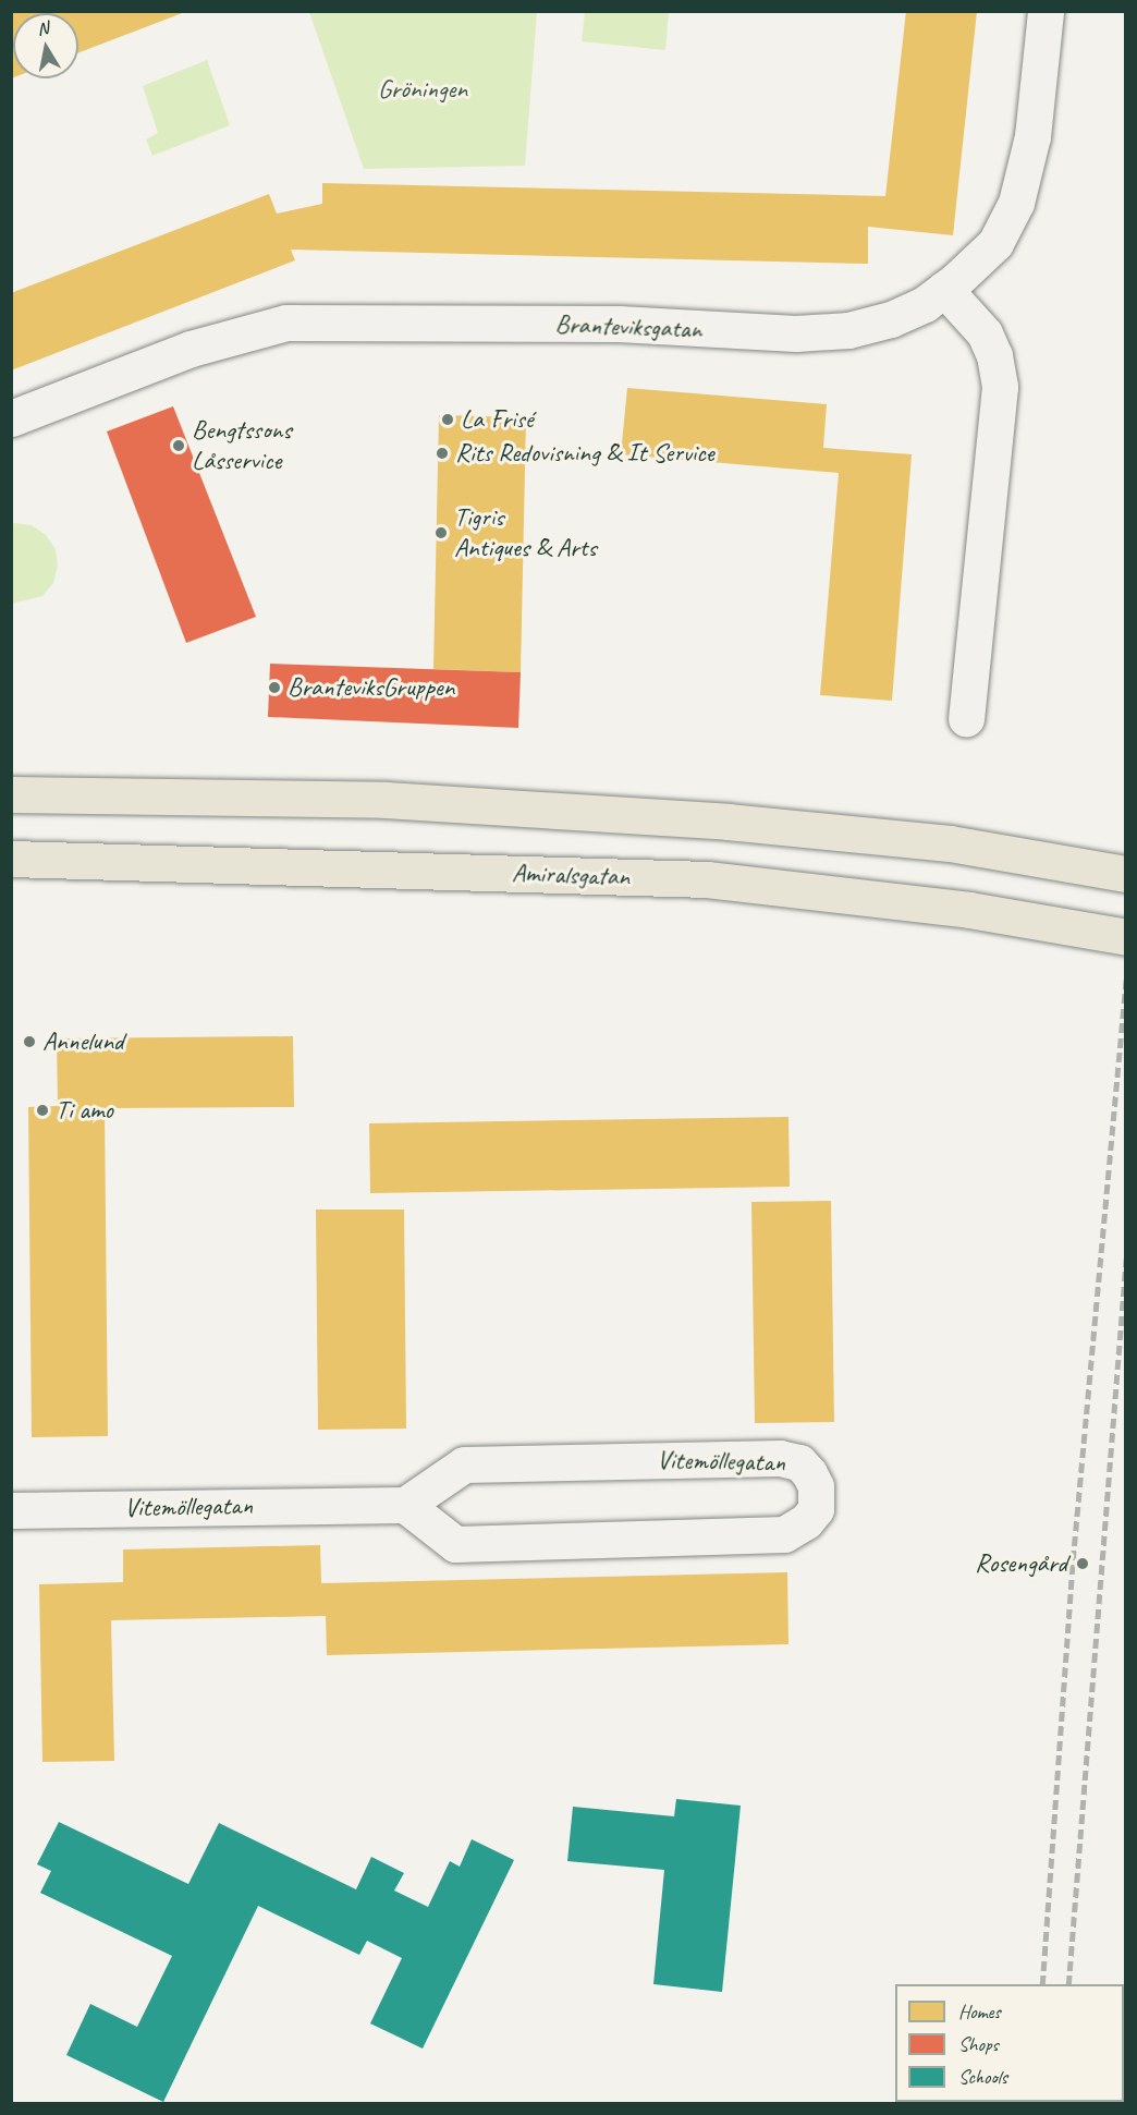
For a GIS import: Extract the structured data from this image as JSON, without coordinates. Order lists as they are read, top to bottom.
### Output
{
  "streets": {
    "main road": ["Amiralsgatan"],
    "street": ["Branteviksgatan", "Vitemöllegatan"]
  },
  "parks": ["Gröningen"],
  "places": [
    "La Frisé",
    "Bengtssons Låsservice",
    "Rits Redovisning & It Service",
    "Tigris Antiques & Arts",
    "BranteviksGruppen",
    "Annelund",
    "Ti amo",
    "Rosengård"
  ],
  "legend": ["Homes", "Shops", "Schools"],
  "north": "top"
}
